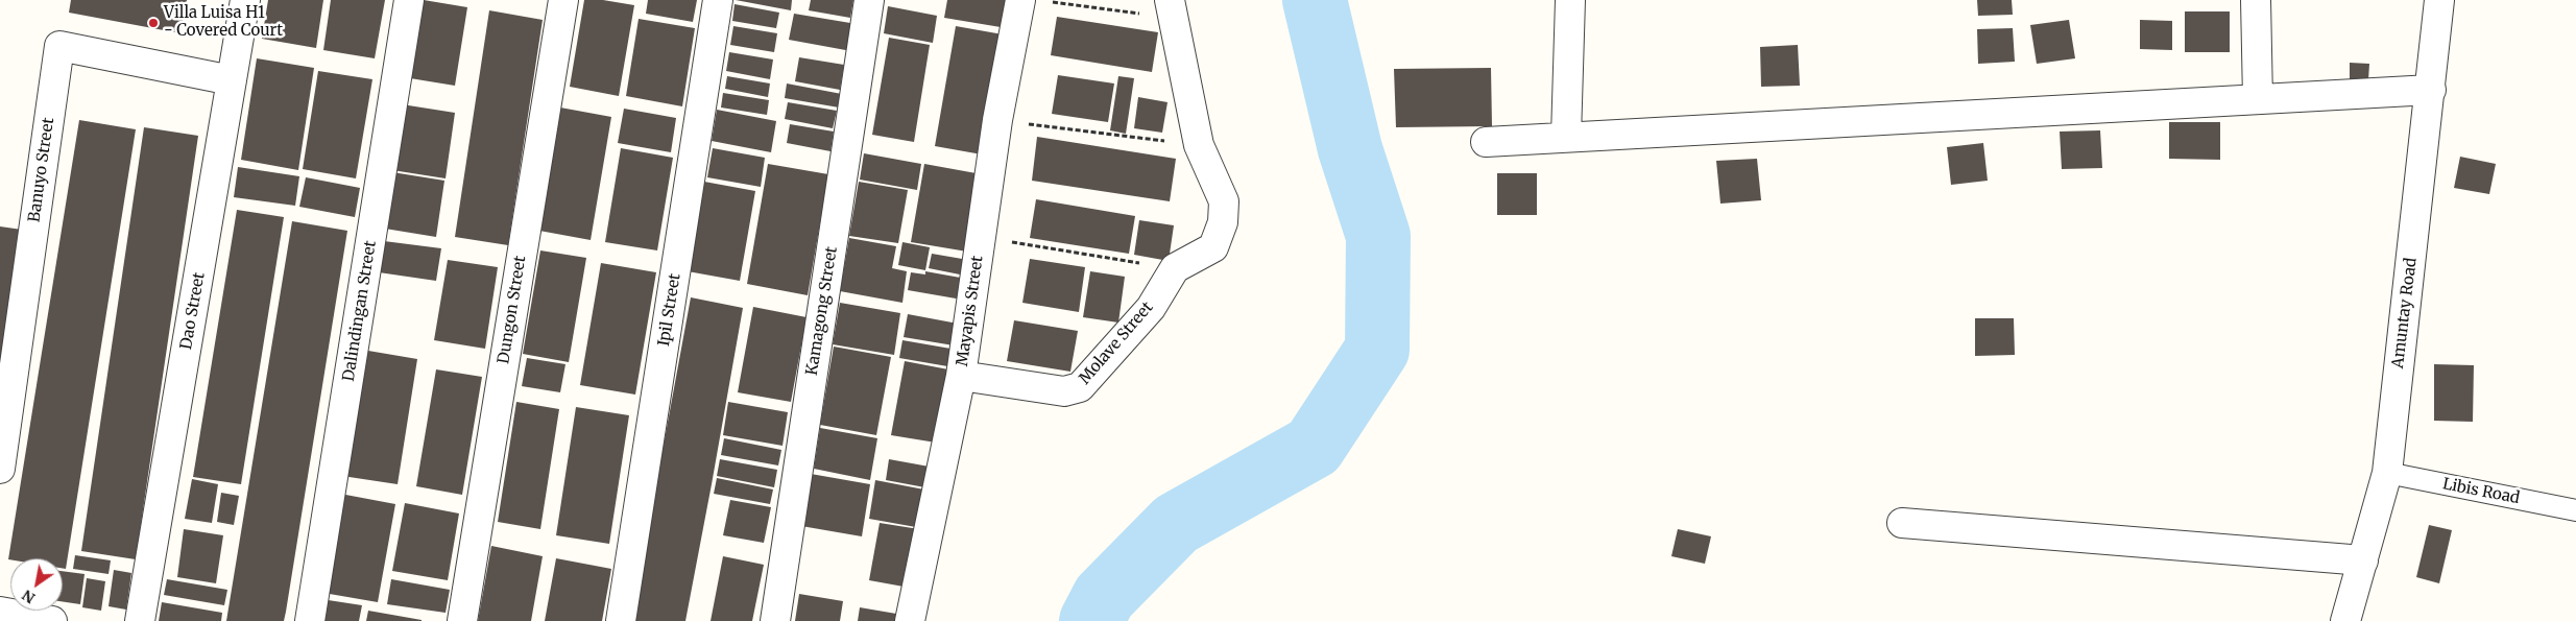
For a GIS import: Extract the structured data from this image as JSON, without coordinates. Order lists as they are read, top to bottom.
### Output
{
  "streets": {
    "street": [
      "Banuyo Street",
      "Dungon Street",
      "Ipil Street",
      "Dao Street",
      "Dalindingan Street",
      "Kamagong Street",
      "Mayapis Street",
      "Amuntay Road",
      "Molave Street"
    ],
    "lane": ["Libis Road"]
  },
  "crossings": [
    ["Banuyo Street", "Dao Street"],
    ["Mayapis Street", "Molave Street"],
    ["Amuntay Road", "Libis Road"]
  ],
  "places": ["Villa Luisa H1 - Covered Court"],
  "north": "bottom left"
}
